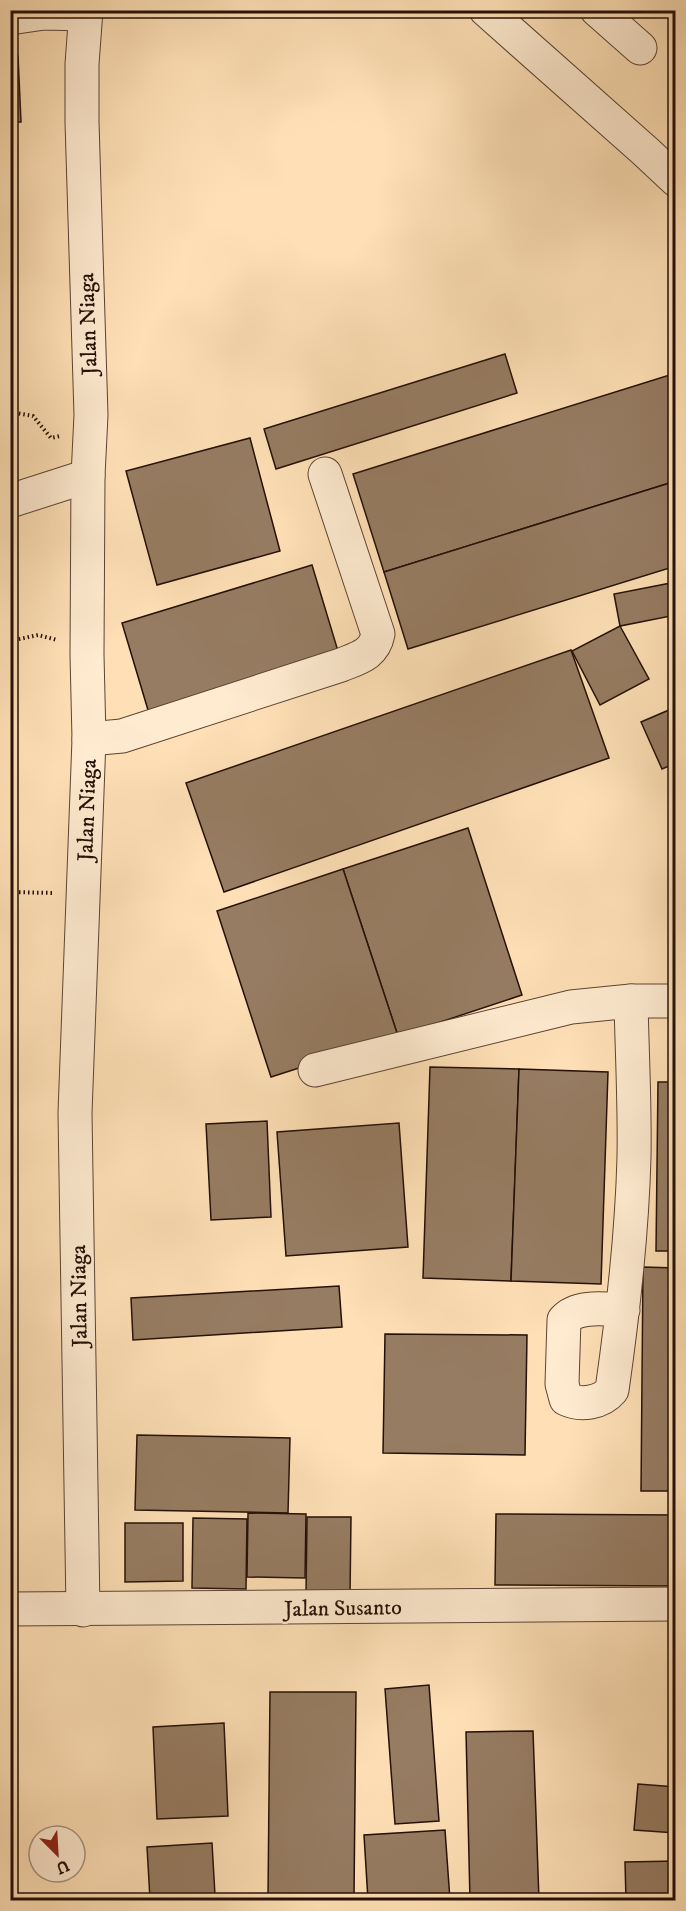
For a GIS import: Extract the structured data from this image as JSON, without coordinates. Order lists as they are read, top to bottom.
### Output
{
  "streets": {
    "street": ["Jalan Niaga", "Jalan Susanto"]
  },
  "crossings": [
    ["Jalan Niaga", "Jalan Susanto"]
  ],
  "north": "bottom right"
}
